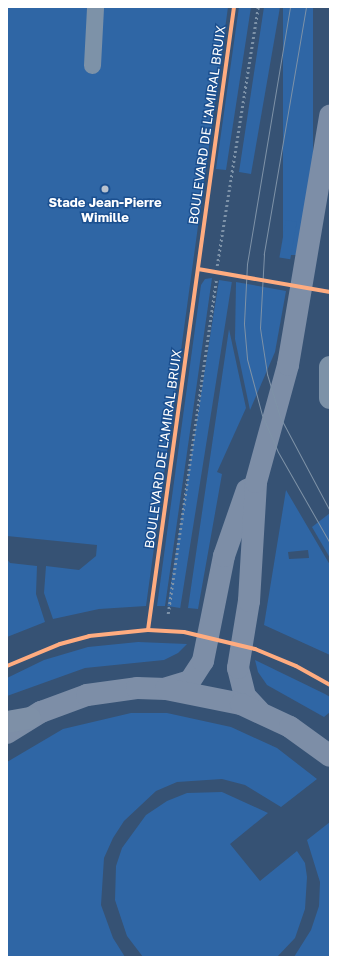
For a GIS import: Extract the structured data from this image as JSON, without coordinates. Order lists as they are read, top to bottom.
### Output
{
  "streets": {
    "cycle path": ["BOULEVARD DE L'AMIRAL BRUIX"]
  },
  "places": ["Stade Jean-Pierre Wimille"]
}
